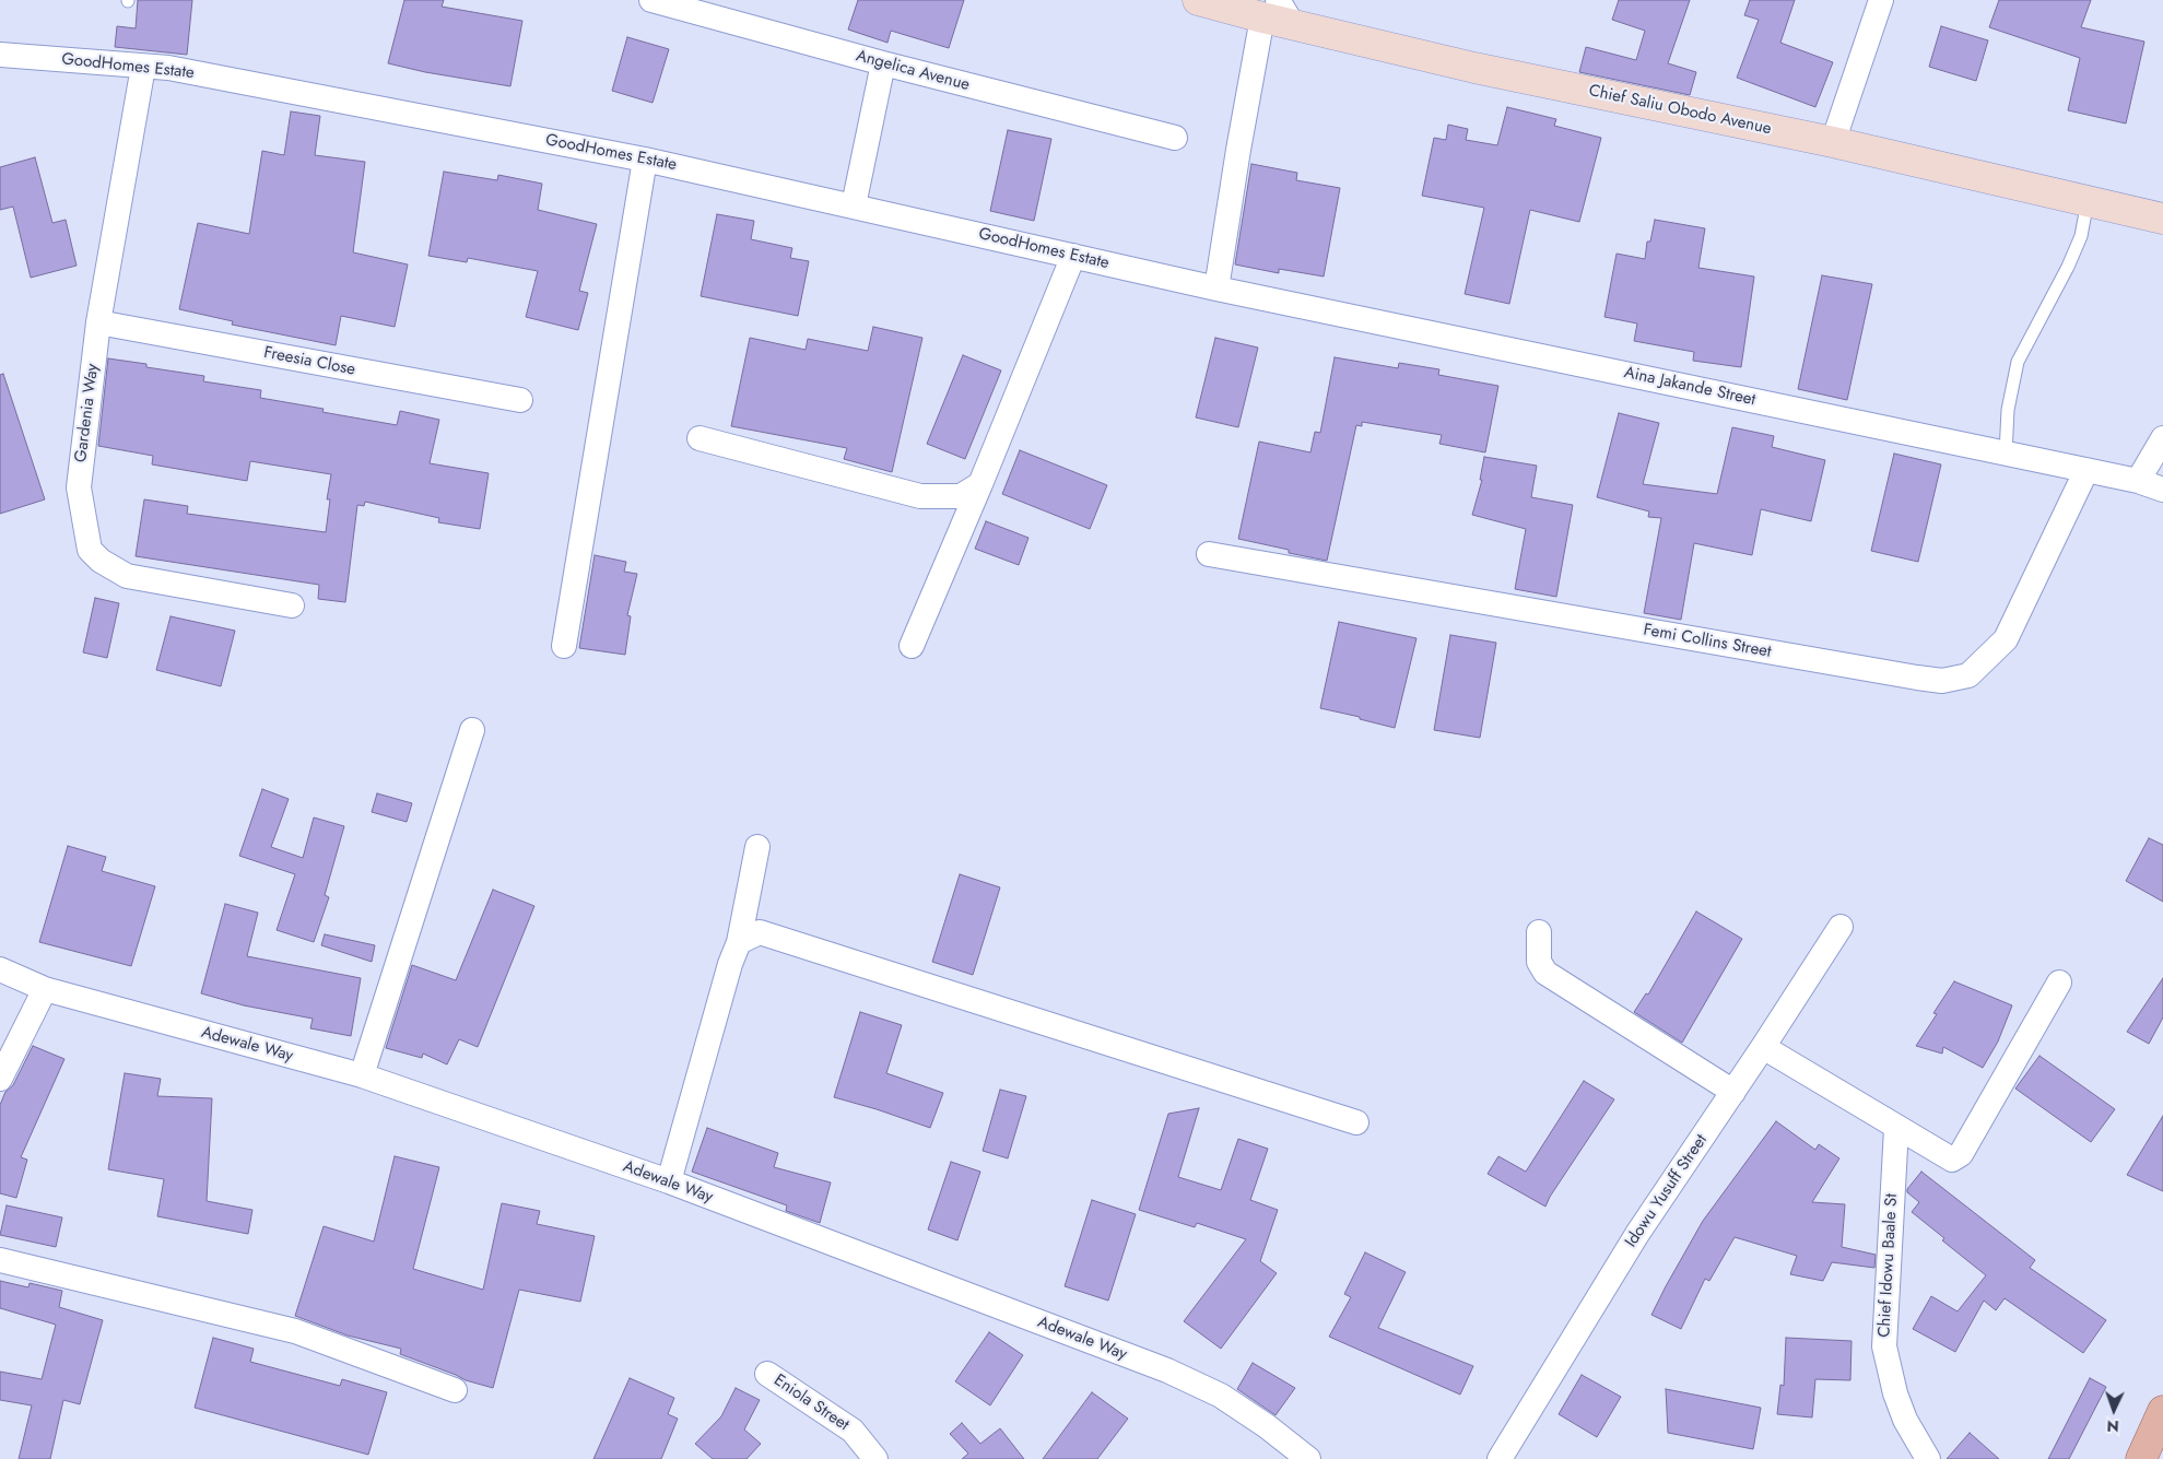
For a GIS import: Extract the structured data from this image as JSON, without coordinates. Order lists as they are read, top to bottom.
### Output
{
  "streets": {
    "street": [
      "GoodHomes Estate",
      "Angelica Avenue",
      "Chief Saliu Obodo Avenue",
      "Freesia Close",
      "Aina Jakande Street",
      "Gardenia Way",
      "Femi Collins Street",
      "Adewale Way",
      "Idowu Yusuff Street",
      "Chief Idowu Baale St",
      "Eniola Street"
    ]
  },
  "crossings": [
    ["GoodHomes Estate", "Aina Jakande Street"],
    ["GoodHomes Estate", "Gardenia Way"],
    ["Freesia Close", "Gardenia Way"],
    ["Aina Jakande Street", "Femi Collins Street"]
  ],
  "north": "bottom"
}
